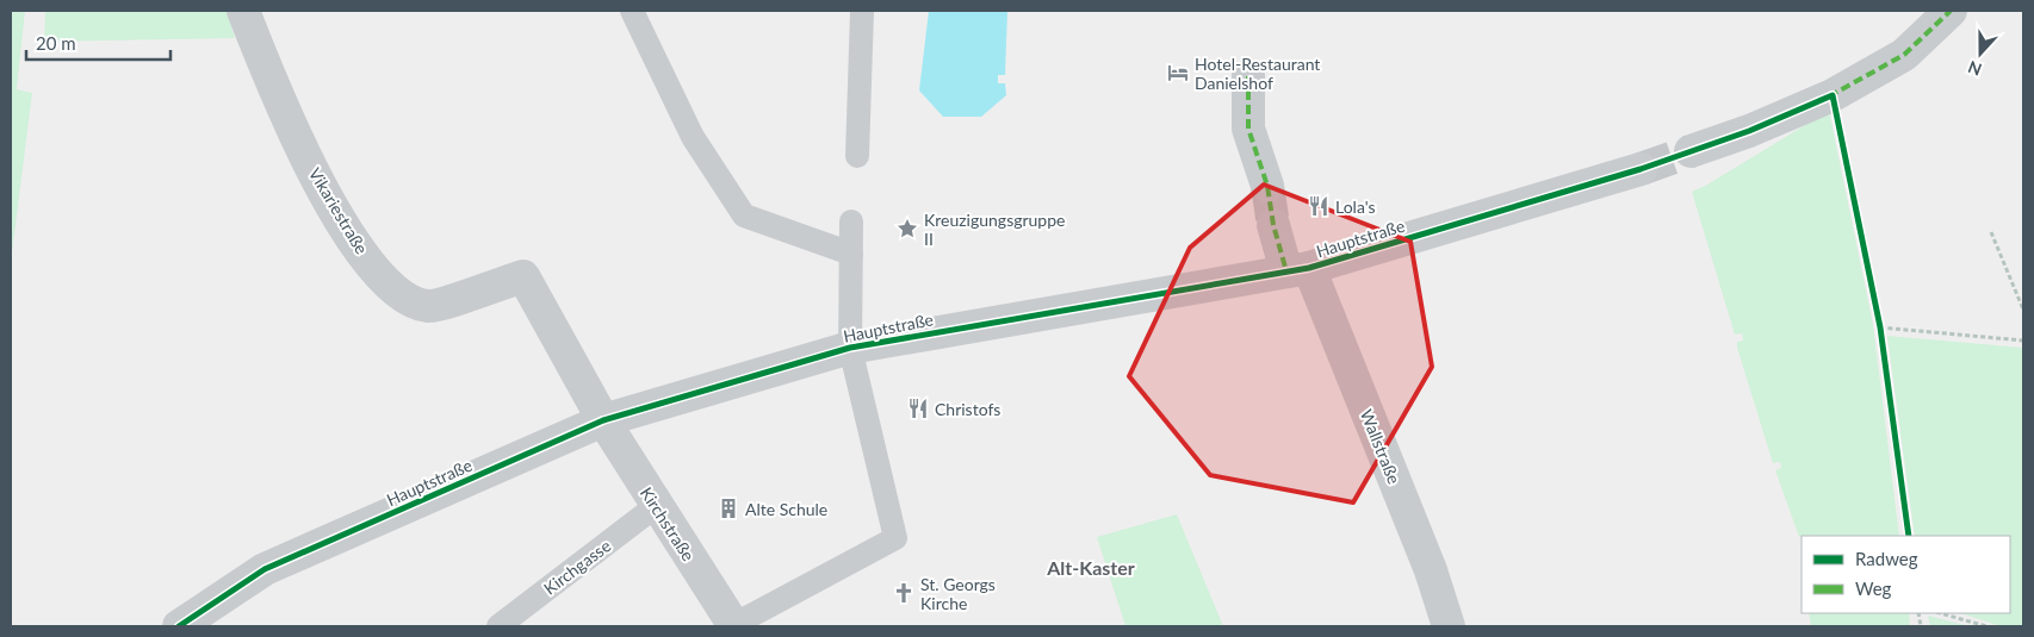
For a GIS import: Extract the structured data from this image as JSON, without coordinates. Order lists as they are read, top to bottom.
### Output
{
  "streets": {
    "street": [
      "Vikariestraße",
      "Hauptstraße",
      "Wallstraße",
      "Kirchstraße"
    ],
    "lane": ["Kirchgasse"]
  },
  "crossings": [
    ["Vikariestraße", "Hauptstraße"],
    ["Vikariestraße", "Kirchstraße"],
    ["Hauptstraße", "Wallstraße"],
    ["Hauptstraße", "Kirchstraße"],
    ["Kirchstraße", "Kirchgasse"]
  ],
  "districts": ["Alt-Kaster"],
  "places": {
    "hotel": ["Hotel-Restaurant Danielshof"],
    "restaurant": ["Lola's", "Christofs"],
    "place": ["Kreuzigungsgruppe II"],
    "building": ["Alte Schule"],
    "church": ["St. Georgs Kirche"]
  },
  "legend": ["Radweg", "Weg"],
  "scale_bar": "20 m",
  "north": "bottom"
}
